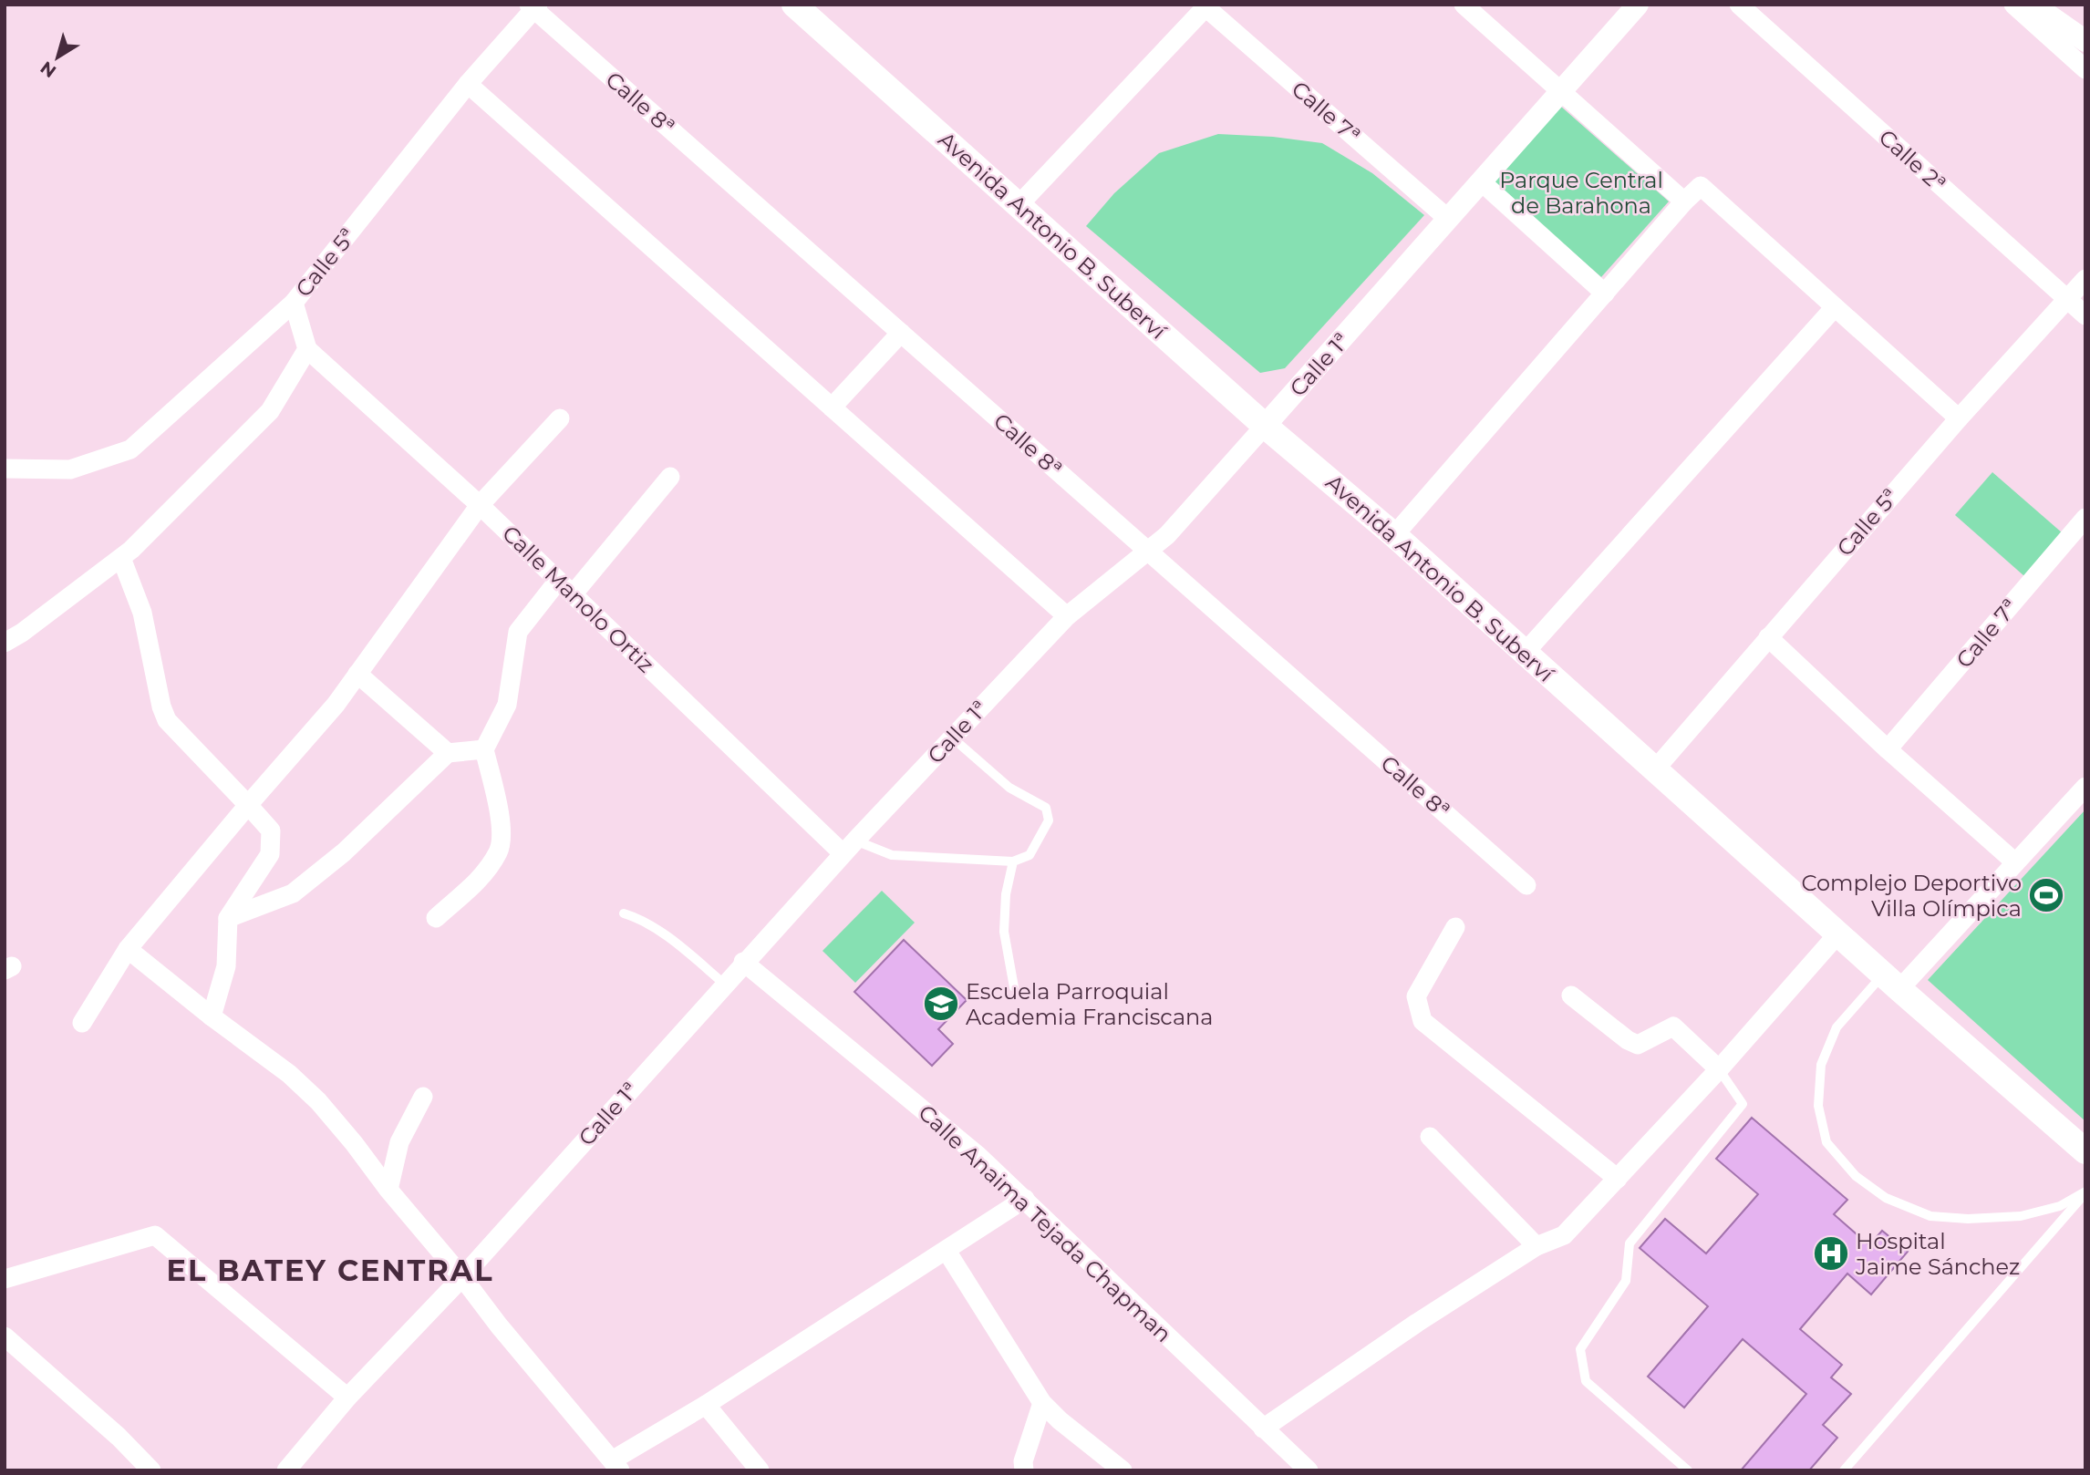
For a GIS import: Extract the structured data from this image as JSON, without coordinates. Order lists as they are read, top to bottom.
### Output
{
  "streets": {
    "main road": ["Avenida Antonio B. Suberví"],
    "street": [
      "Calle 8ª",
      "Calle 7ª",
      "Calle 2ª",
      "Calle 5ª",
      "Calle 1ª",
      "Calle Manolo Ortiz",
      "Calle Anaima Tejada Chapman"
    ]
  },
  "crossings": [
    ["Calle 8ª", "Calle 5ª"],
    ["Calle 8ª", "Calle 1ª"],
    ["Calle 7ª", "Calle 1ª"],
    ["Calle 2ª", "Calle 5ª"],
    ["Avenida Antonio B. Suberví", "Calle 5ª"],
    ["Avenida Antonio B. Suberví", "Calle 1ª"],
    ["Calle 5ª", "Calle Manolo Ortiz"],
    ["Calle 1ª", "Calle Manolo Ortiz"],
    ["Calle 1ª", "Calle Anaima Tejada Chapman"]
  ],
  "districts": ["EL BATEY CENTRAL"],
  "parks": ["Parque Central de Barahona"],
  "places": {
    "sports": ["Complejo Deportivo Villa Olímpica"],
    "school or university": ["Escuela Parroquial Academia Franciscana"],
    "hospital": ["Hospital Jaime Sánchez"]
  },
  "north": "bottom left"
}
